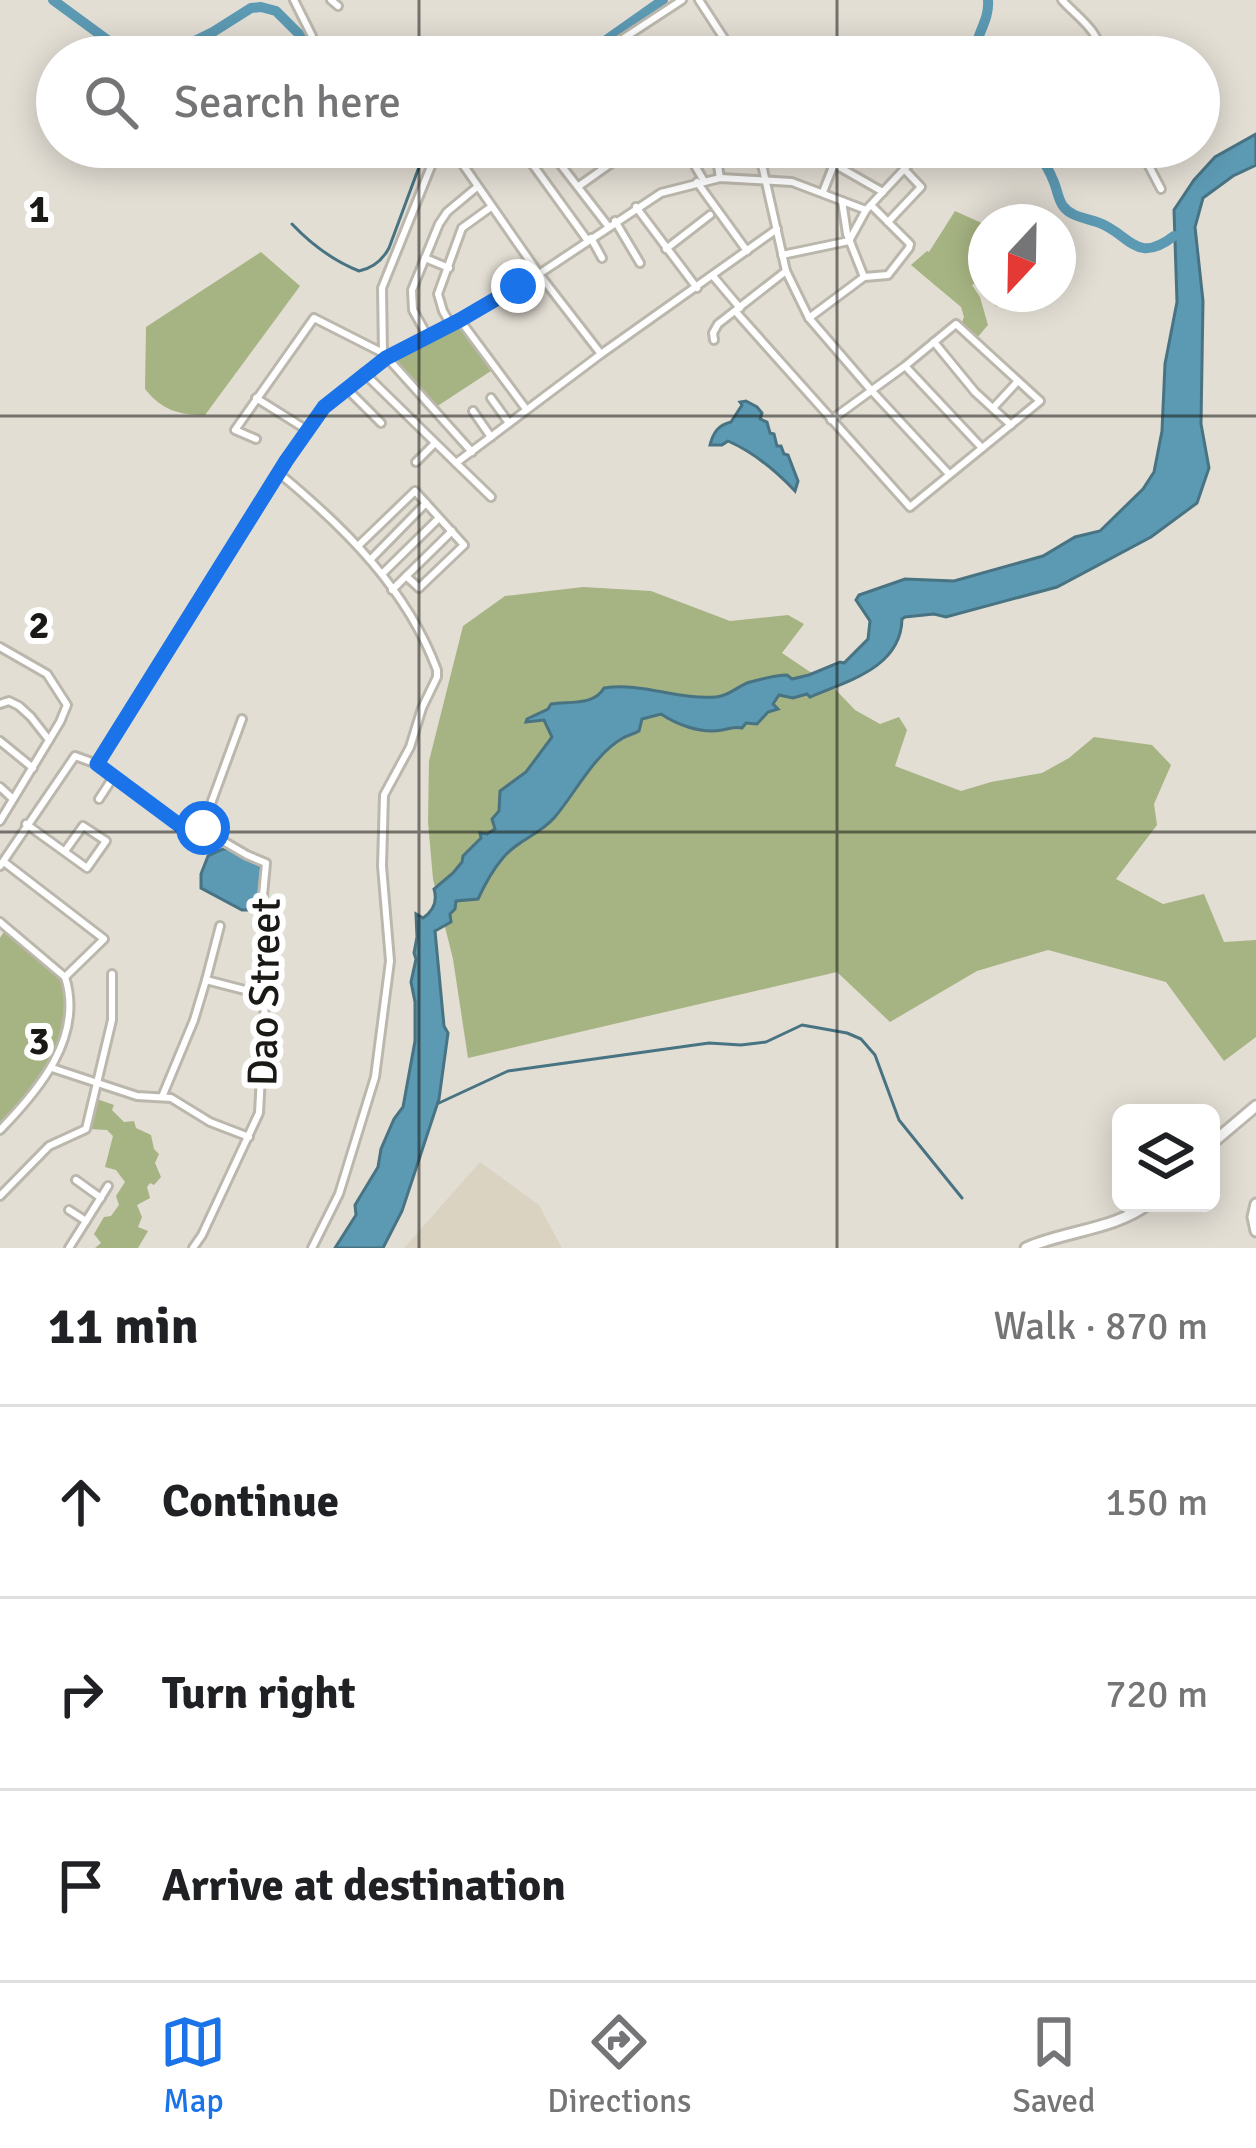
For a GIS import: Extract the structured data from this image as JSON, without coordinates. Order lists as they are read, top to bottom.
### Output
{
  "streets": {
    "street": ["Dao Street"]
  },
  "north": "bottom",
  "page": {
    "search": "Search here",
    "heading": ["11 min", "Walk · 870 m"],
    "list": [
      ["Continue", "150 m"],
      ["Turn right", "720 m"],
      "Arrive at destination"
    ],
    "nav": ["Map", "Directions", "Saved"]
  },
  "grid": {
    "rows": ["1", "2", "3"]
  }
}
